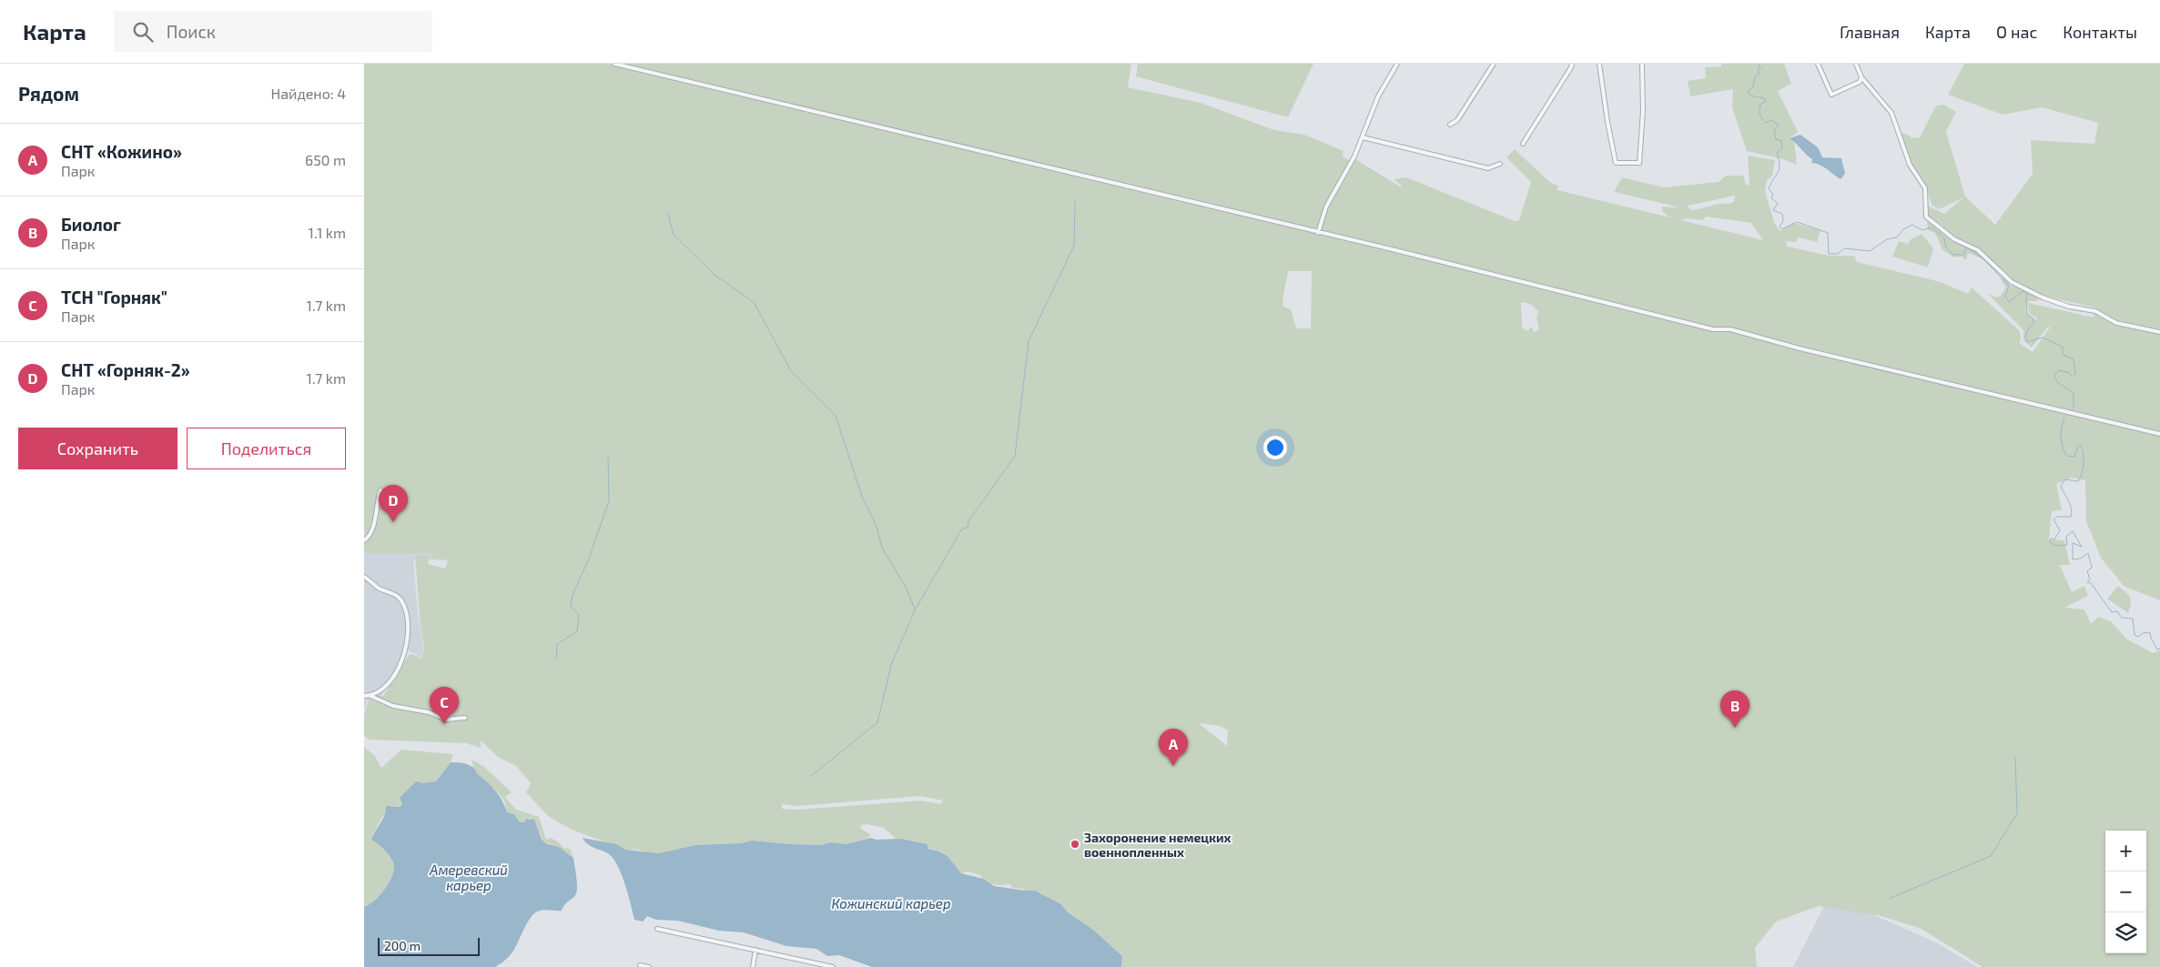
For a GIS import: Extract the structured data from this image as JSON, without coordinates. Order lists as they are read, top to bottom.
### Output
{
  "water": ["Амеревский карьер", "Кожинский карьер"],
  "places": ["Захоронение немецких военнопленных"],
  "scale_bar": "200 m",
  "page": {
    "header": "Карта",
    "search": "Поиск",
    "nav": [
      "Главная",
      "Карта",
      "О нас",
      "Контакты"
    ],
    "heading": ["Рядом", "Найдено: 4"],
    "list": [
      {
        "mark": "A",
        "name": "СНТ «Кожино»",
        "note": "Парк",
        "value": "650 m"
      },
      {
        "mark": "B",
        "name": "Биолог",
        "note": "Парк",
        "value": "1.1 km"
      },
      {
        "mark": "C",
        "name": "ТСН \"Горняк\"",
        "note": "Парк",
        "value": "1.7 km"
      },
      {
        "mark": "D",
        "name": "СНТ «Горняк-2»",
        "note": "Парк",
        "value": "1.7 km"
      }
    ],
    "buttons": ["Сохранить", "Поделиться"],
    "pins": [
      "D",
      "C",
      "B",
      "A"
    ],
    "map_buttons": ["+", "−"],
    "scale": "200 m"
  }
}
